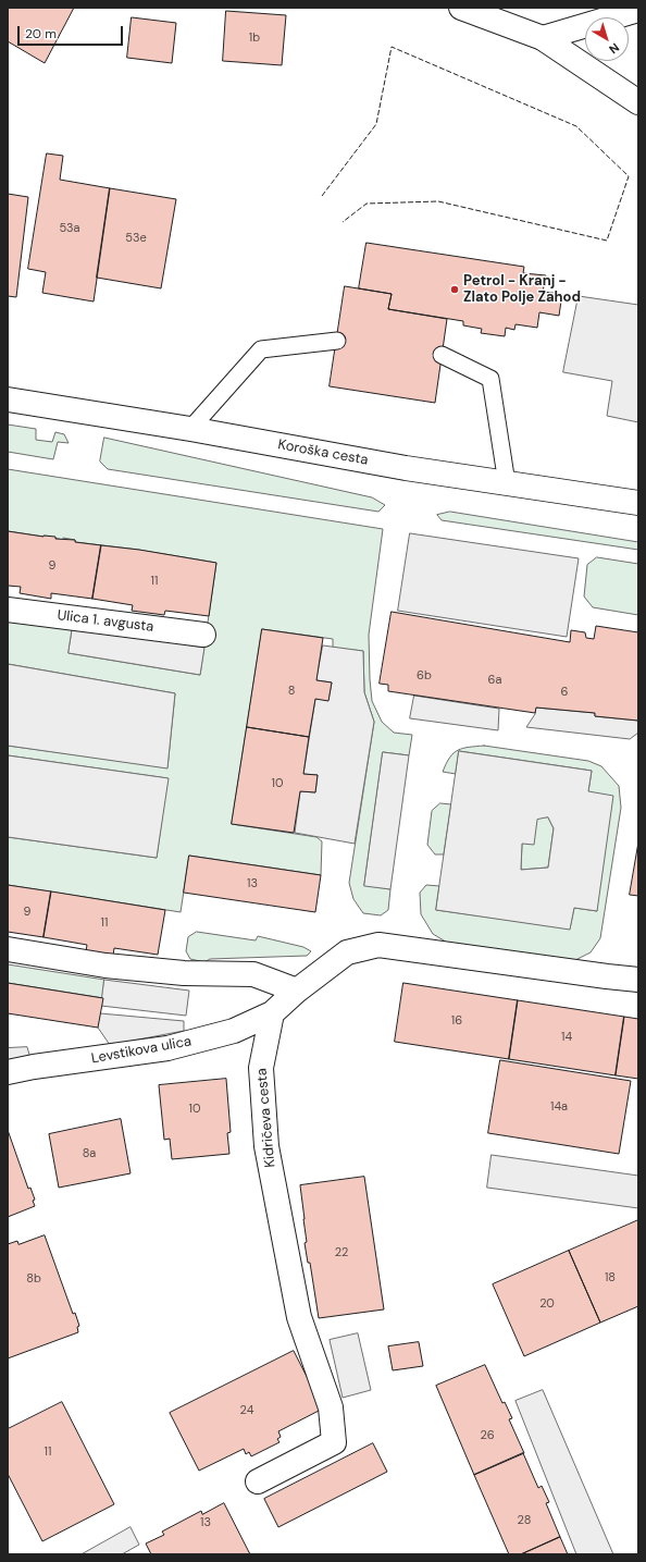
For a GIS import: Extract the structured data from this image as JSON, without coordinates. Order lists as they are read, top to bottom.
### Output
{
  "streets": {
    "street": [
      "Koroška cesta",
      "Ulica 1. avgusta",
      "Levstikova ulica",
      "Kidričeva cesta"
    ]
  },
  "crossings": [
    ["Levstikova ulica", "Kidričeva cesta"]
  ],
  "places": ["Petrol - Kranj - Zlato Polje Zahod"],
  "house_numbers": [
    "1b",
    "53a",
    "53e",
    "9",
    "11",
    "6b",
    "6a",
    "8",
    "6",
    "10",
    "13",
    "9",
    "11",
    "16",
    "14",
    "14a",
    "10",
    "8a",
    "22",
    "18",
    "8b",
    "20",
    "24",
    "26",
    "11",
    "28",
    "13"
  ],
  "scale_bar": "20 m",
  "north": "bottom right"
}
